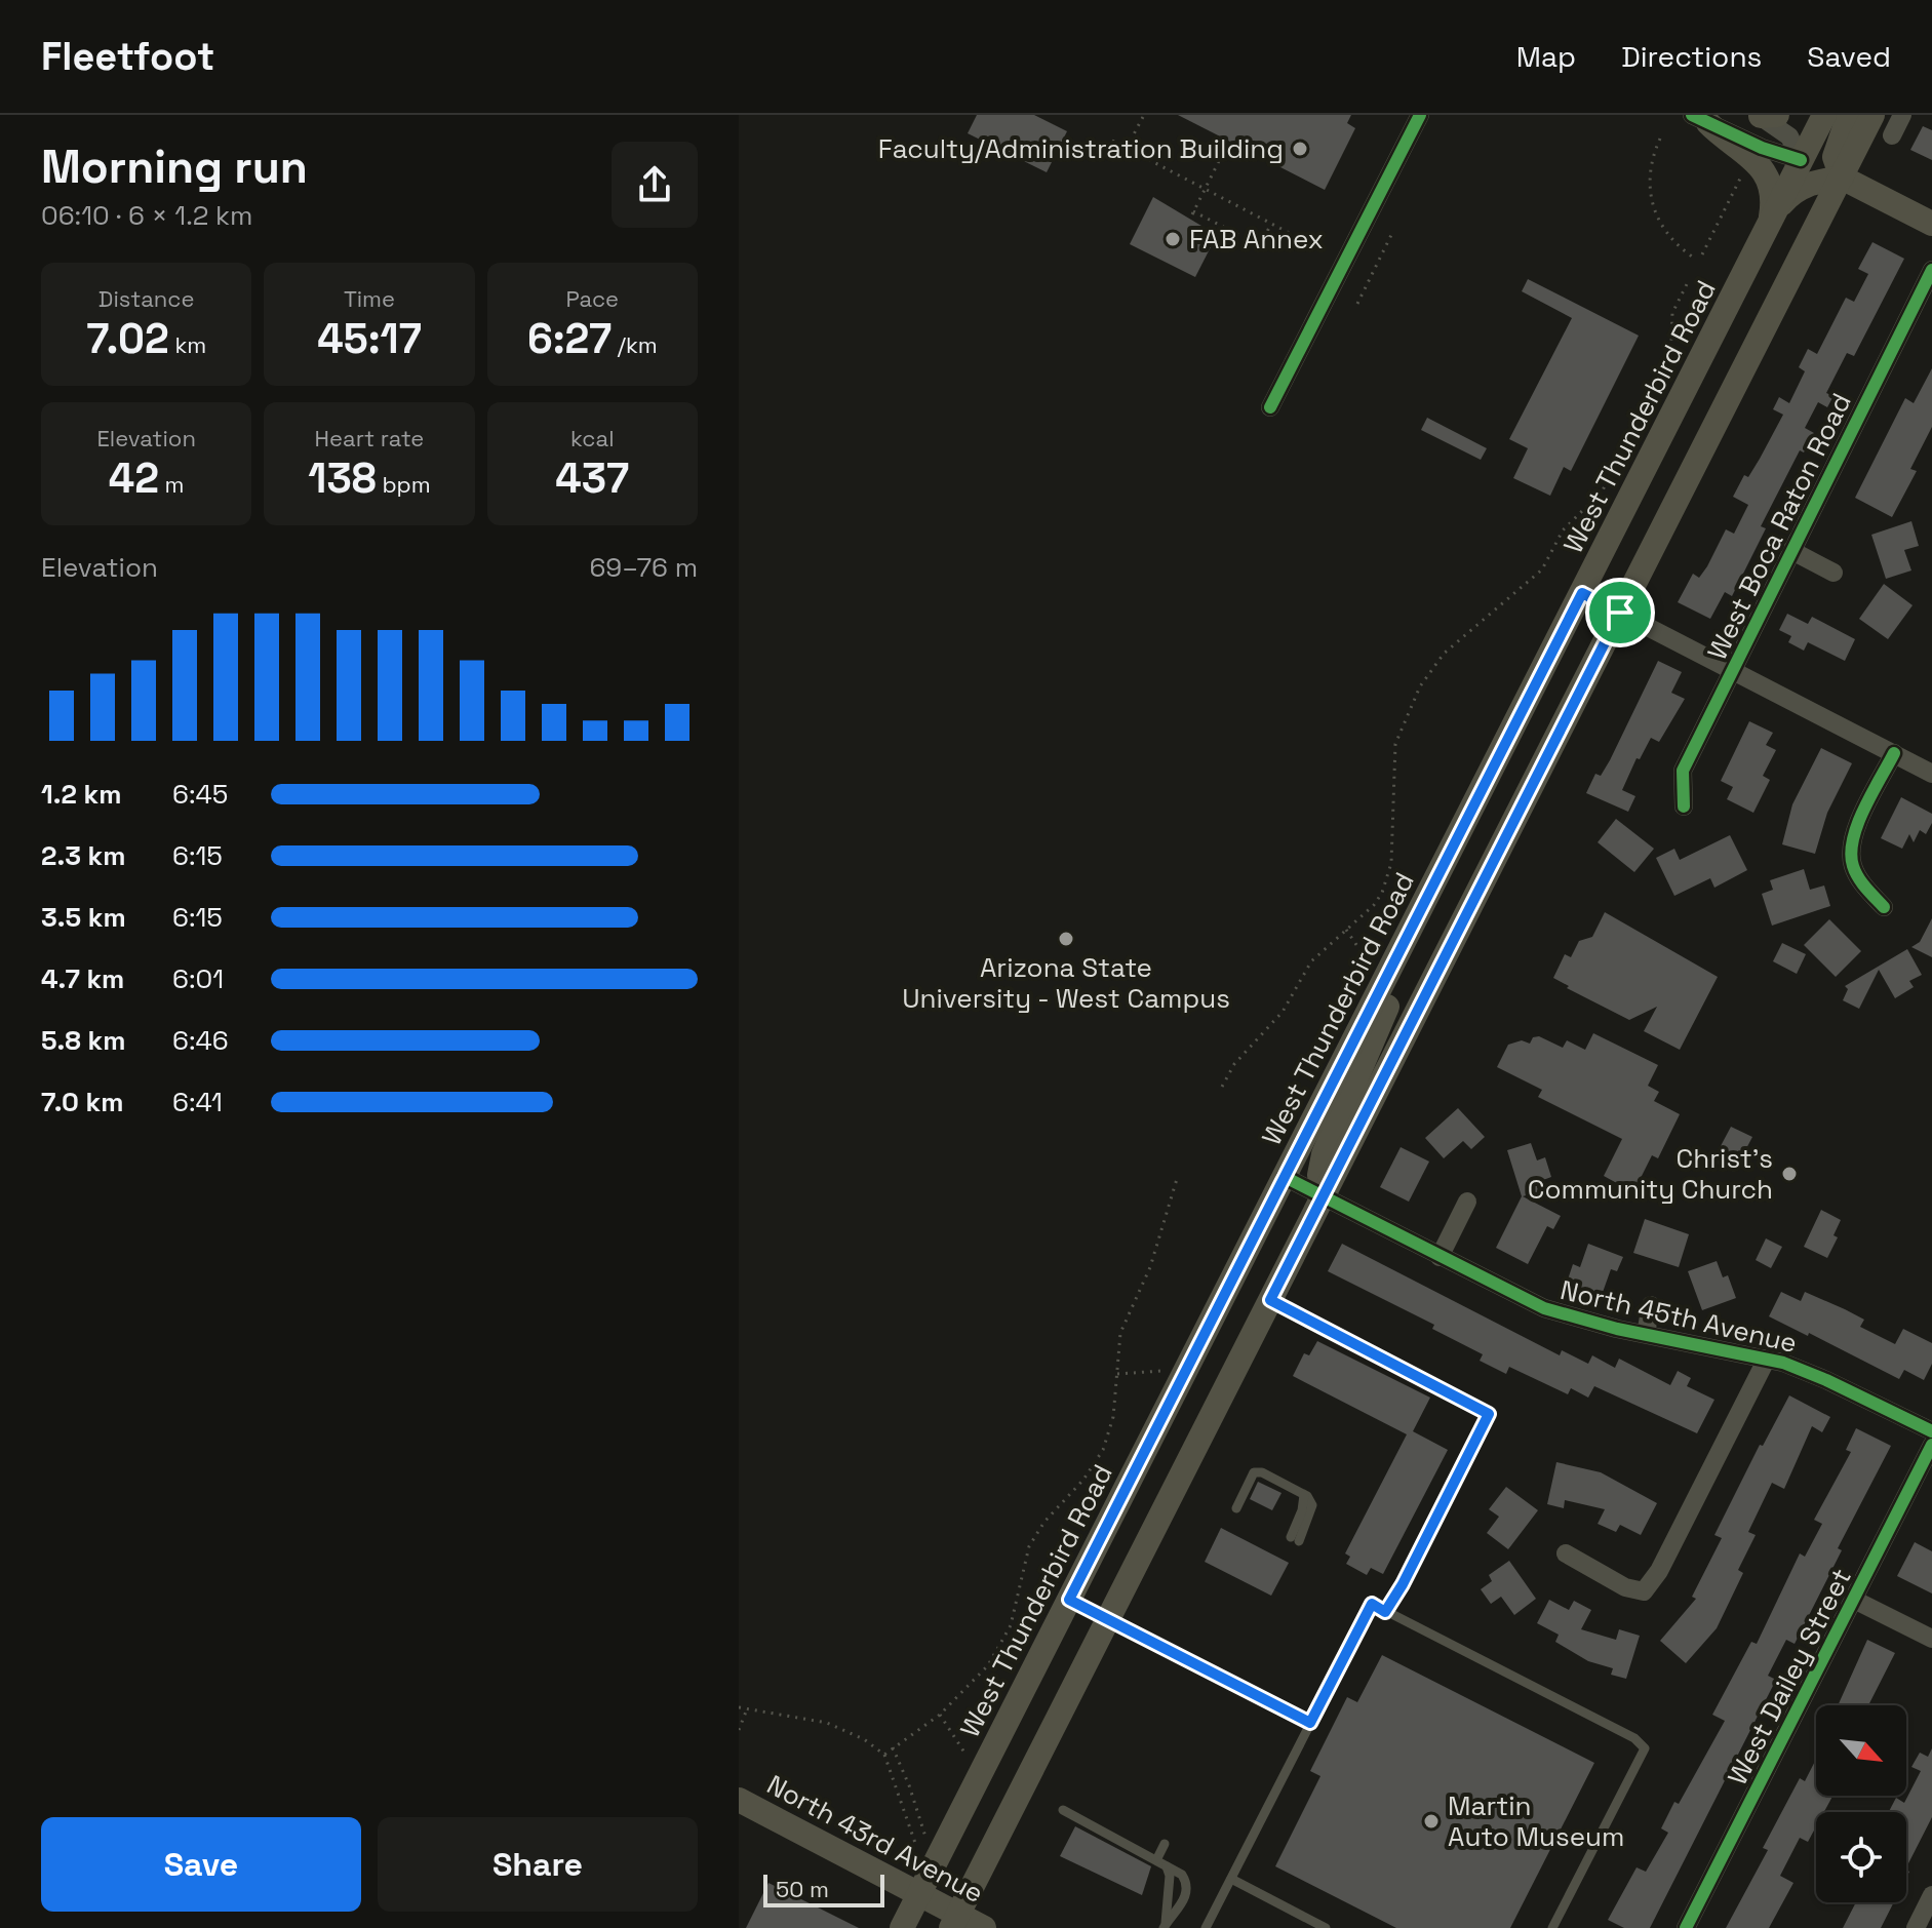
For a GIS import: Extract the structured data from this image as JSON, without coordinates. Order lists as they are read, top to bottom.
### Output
{
  "streets": {
    "main road": ["West Thunderbird Road", "North 43rd Avenue"],
    "street": ["West Boca Raton Road", "North 45th Avenue", "West Dailey Street"]
  },
  "crossings": [
    ["West Thunderbird Road", "North 45th Avenue"],
    ["West Thunderbird Road", "North 43rd Avenue"]
  ],
  "places": [
    "Faculty/Administration Building",
    "FAB Annex",
    "Arizona State University - West Campus",
    "Christ's Community Church",
    "Martin Auto Museum"
  ],
  "scale_bar": "50 m",
  "north": "bottom right",
  "page": {
    "header": "Fleetfoot",
    "nav": ["Map", "Directions", "Saved"],
    "heading": ["Morning run", "06:10 · 6 × 1.2 km"],
    "stats": [
      ["Distance", "7.02 km"],
      ["Time", "45:17"],
      ["Pace", "6:27 /km"],
      ["Elevation", "42 m"],
      ["Heart rate", "138 bpm"],
      ["kcal", "437"]
    ],
    "chart": ["Elevation", "69–76 m"],
    "list": [
      {
        "name": "1.2 km",
        "note": "6:45"
      },
      {
        "name": "2.3 km",
        "note": "6:15"
      },
      {
        "name": "3.5 km",
        "note": "6:15"
      },
      {
        "name": "4.7 km",
        "note": "6:01"
      },
      {
        "name": "5.8 km",
        "note": "6:46"
      },
      {
        "name": "7.0 km",
        "note": "6:41"
      }
    ],
    "buttons": ["Save", "Share"],
    "scale": "50 m"
  }
}
